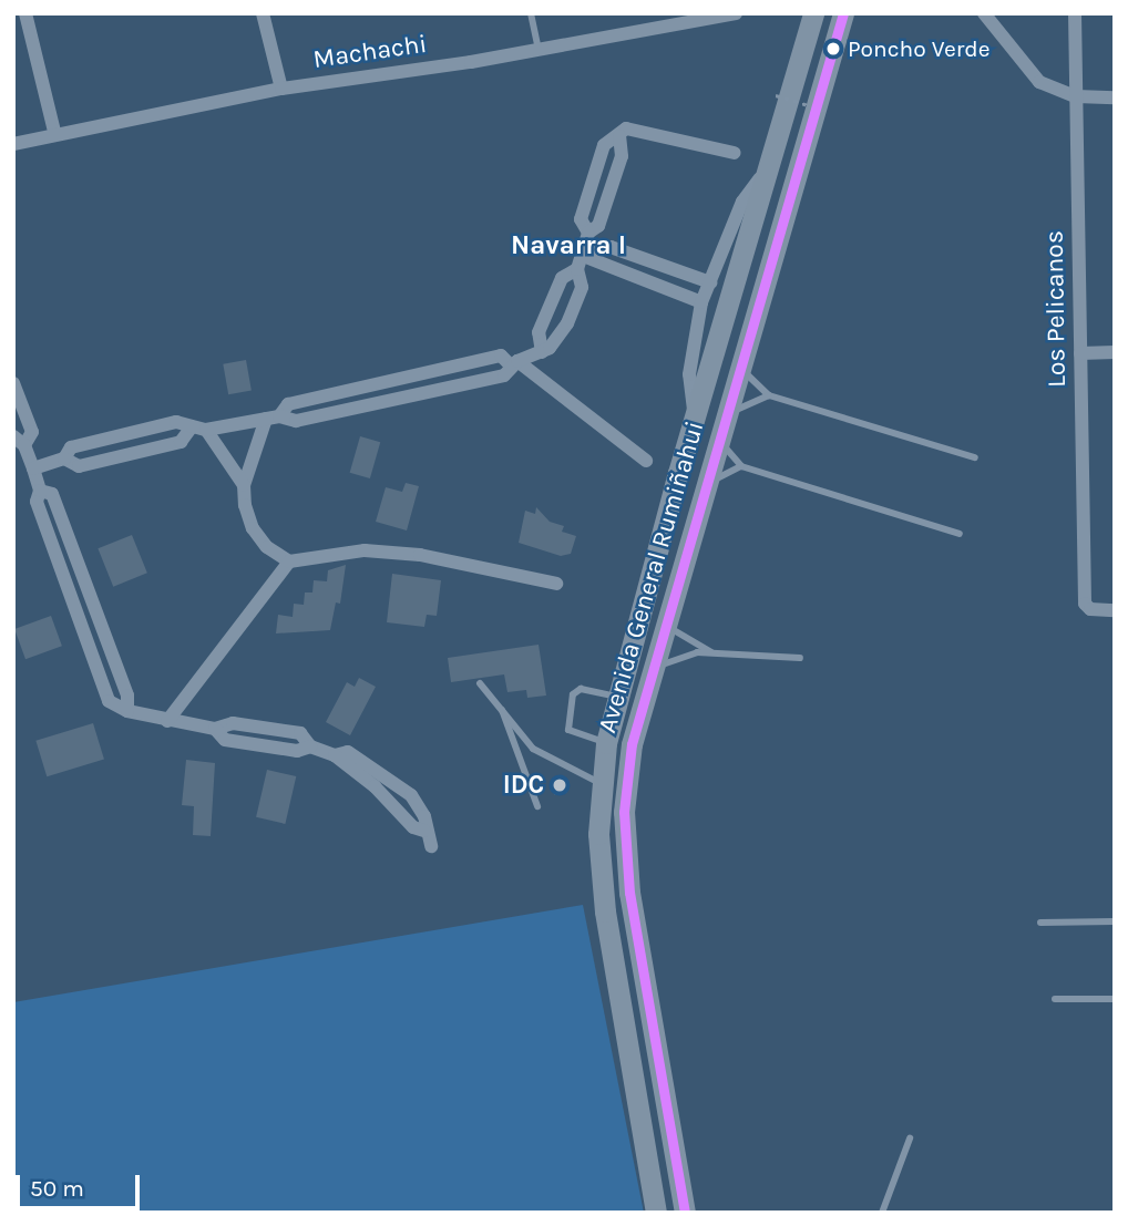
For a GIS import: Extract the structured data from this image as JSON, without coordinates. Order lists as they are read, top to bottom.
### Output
{
  "streets": {
    "highway": ["Avenida General Rumiñahui"],
    "street": ["Machachi", "Los Pelicanos"]
  },
  "districts": ["Navarra I"],
  "places": ["Poncho Verde", "IDC"],
  "scale_bar": "50 m"
}
